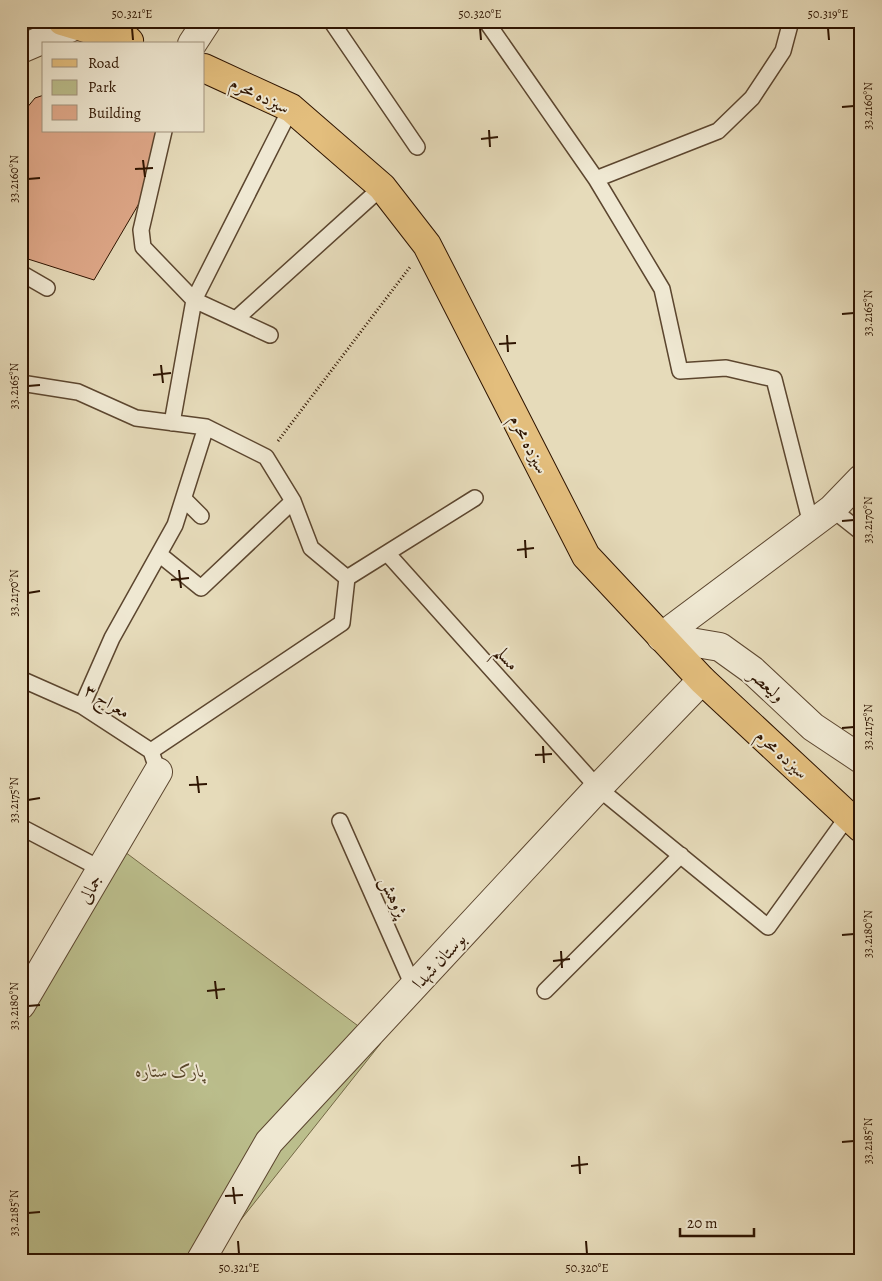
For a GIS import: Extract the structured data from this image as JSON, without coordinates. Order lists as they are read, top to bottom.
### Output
{
  "streets": {
    "main road": ["سیزده محرم"],
    "street": ["ولیعصر", "جمالی", "بوستان شهدا"],
    "lane": ["مسلم", "معراج ۳", "پژوهش"]
  },
  "crossings": [
    ["سیزده محرم", "مسلم"],
    ["سیزده محرم", "ولیعصر"],
    ["سیزده محرم", "بوستان شهدا"],
    ["مسلم", "بوستان شهدا"],
    ["معراج ۳", "جمالی"],
    ["پژوهش", "بوستان شهدا"]
  ],
  "parks": ["پارک ستاره"],
  "legend": ["Road", "Park", "Building"],
  "scale_bar": "20 m",
  "coordinates": [
    "50.321°E",
    "50.320°E",
    "50.319°E",
    "33.2160°N",
    "33.2165°N",
    "33.2170°N",
    "33.2175°N",
    "33.2180°N",
    "33.2185°N"
  ]
}
